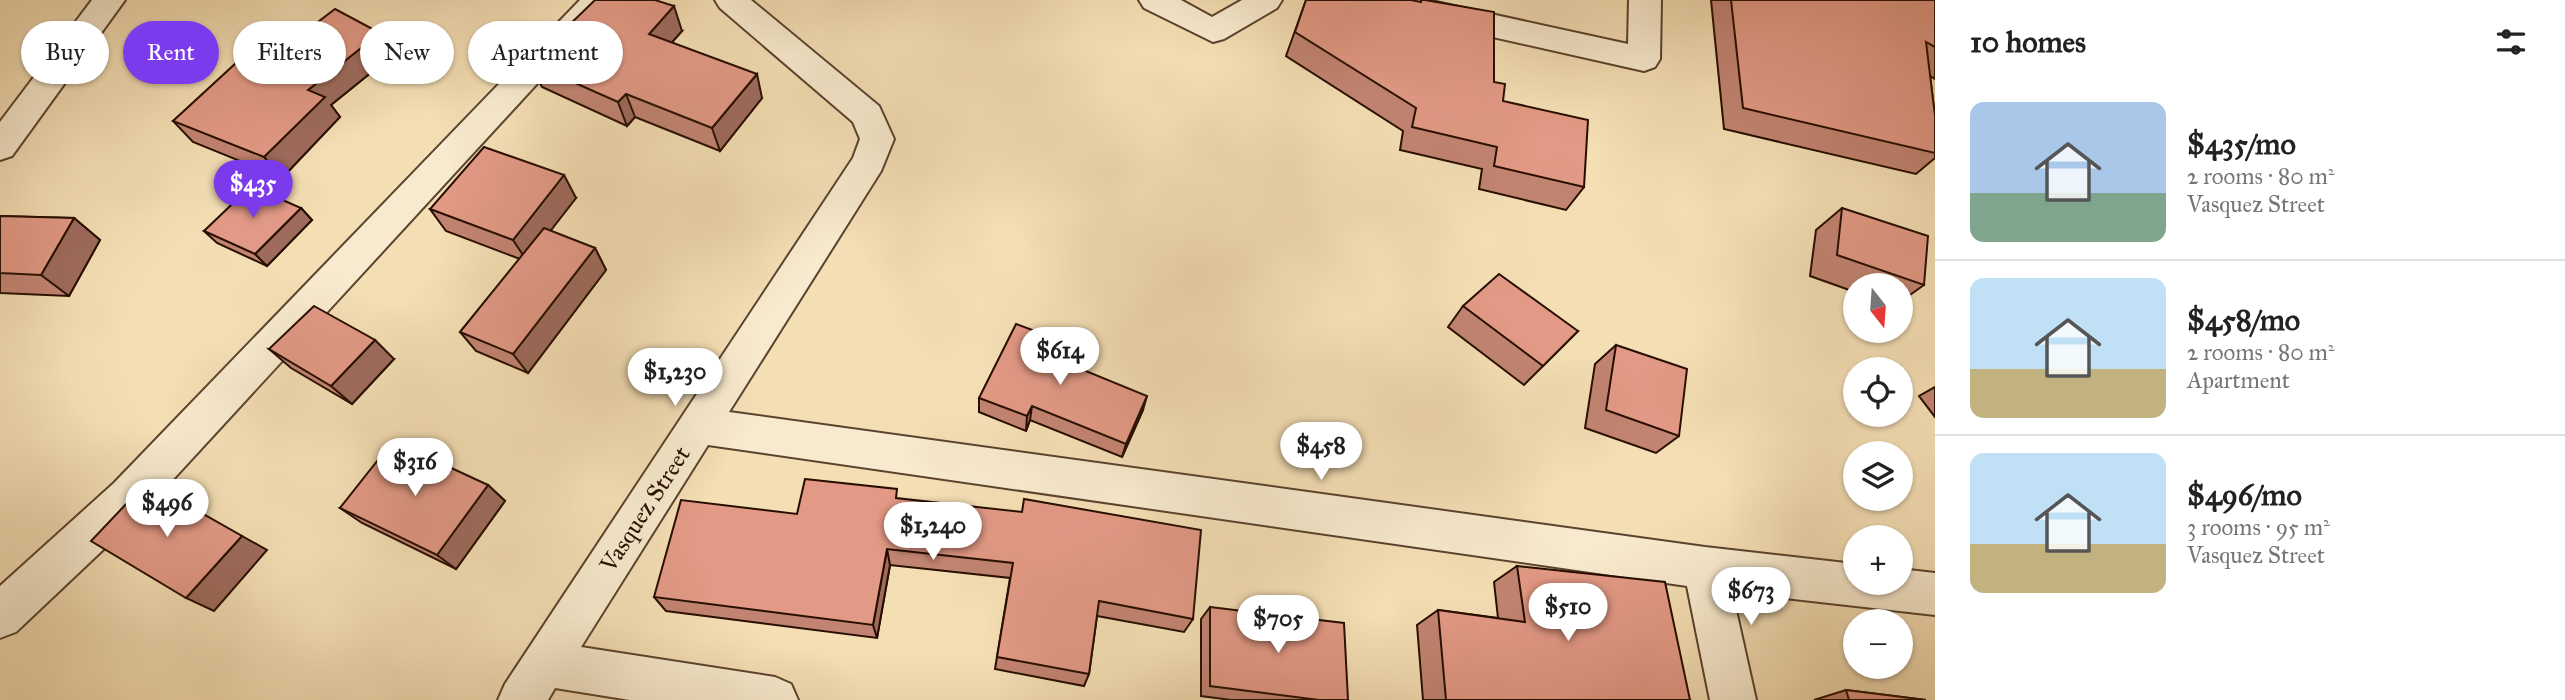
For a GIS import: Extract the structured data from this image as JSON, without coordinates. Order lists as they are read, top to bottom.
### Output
{
  "streets": {
    "street": ["Vasquez Street"]
  },
  "north": "bottom",
  "page": {
    "heading": "10 homes",
    "chip": [
      "Buy",
      "Rent",
      "Filters",
      "New",
      "Apartment"
    ],
    "list": [
      {
        "name": "$435/mo",
        "note": "2 rooms · 80 m² · Vasquez Street"
      },
      {
        "name": "$458/mo",
        "note": "2 rooms · 80 m² · Apartment"
      },
      {
        "name": "$496/mo",
        "note": "3 rooms · 95 m² · Vasquez Street"
      }
    ],
    "price": [
      "$435",
      "$614",
      "$1,230",
      "$458",
      "$316",
      "$496",
      "$1,240",
      "$673",
      "$510",
      "$705"
    ],
    "map_buttons": ["+", "−"]
  }
}
